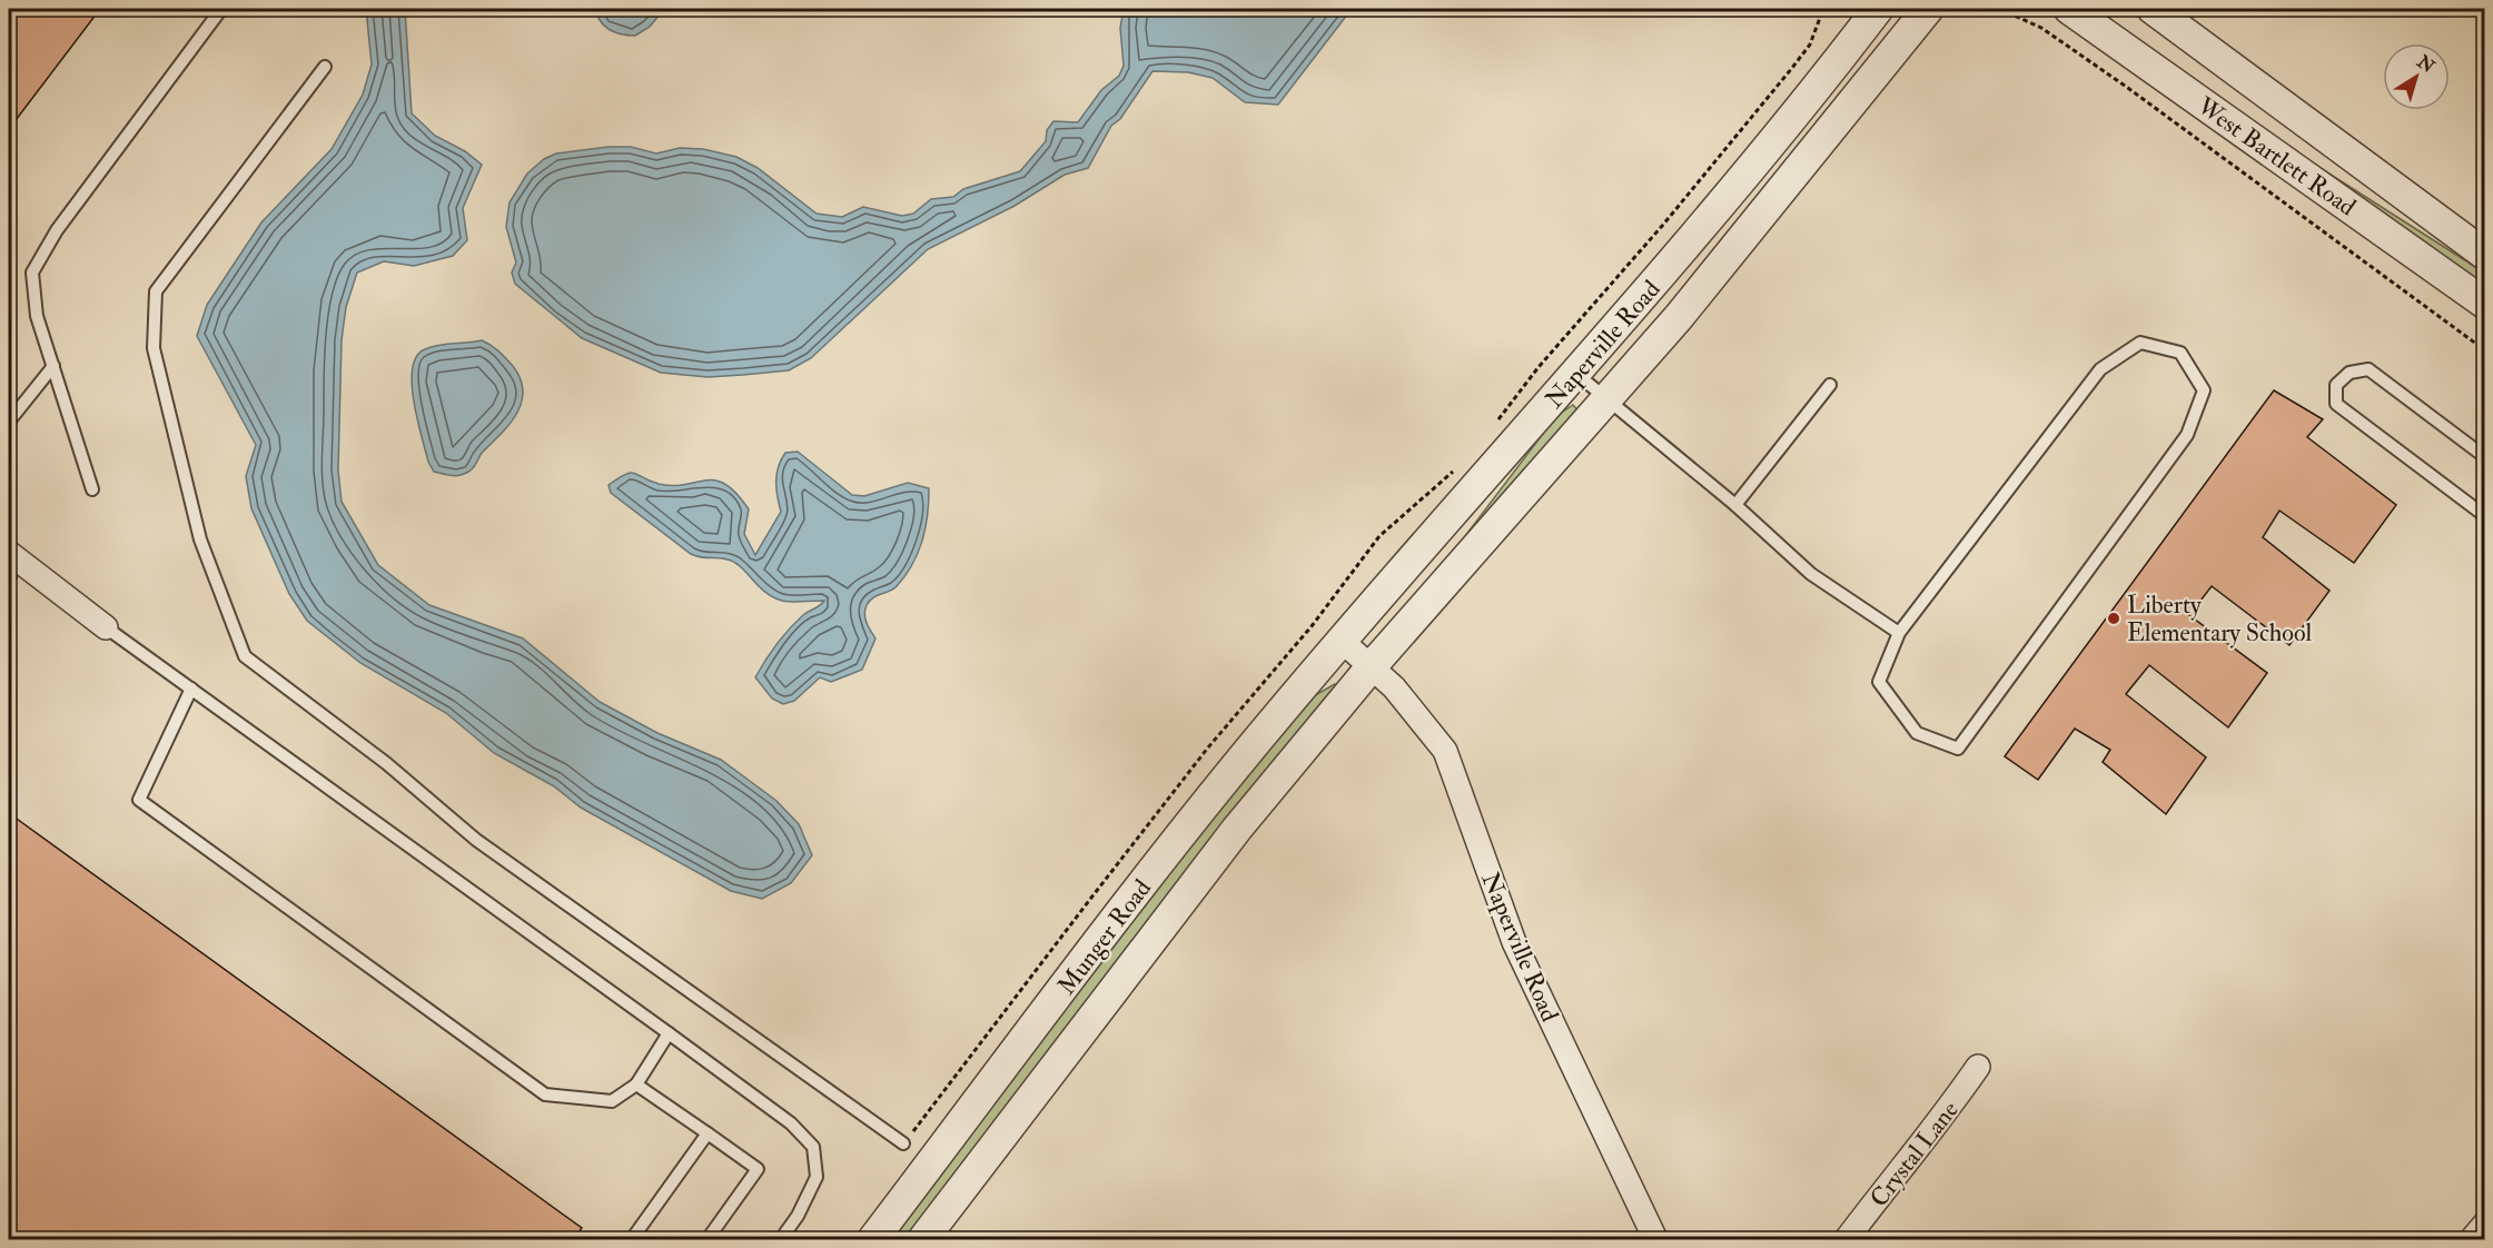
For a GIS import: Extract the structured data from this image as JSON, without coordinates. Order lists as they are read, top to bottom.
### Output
{
  "streets": {
    "street": [
      "West Bartlett Road",
      "Naperville Road",
      "Munger Road",
      "Crystal Lane"
    ]
  },
  "crossings": [
    ["Naperville Road", "Munger Road"]
  ],
  "places": ["Liberty Elementary School"],
  "north": "top right"
}
